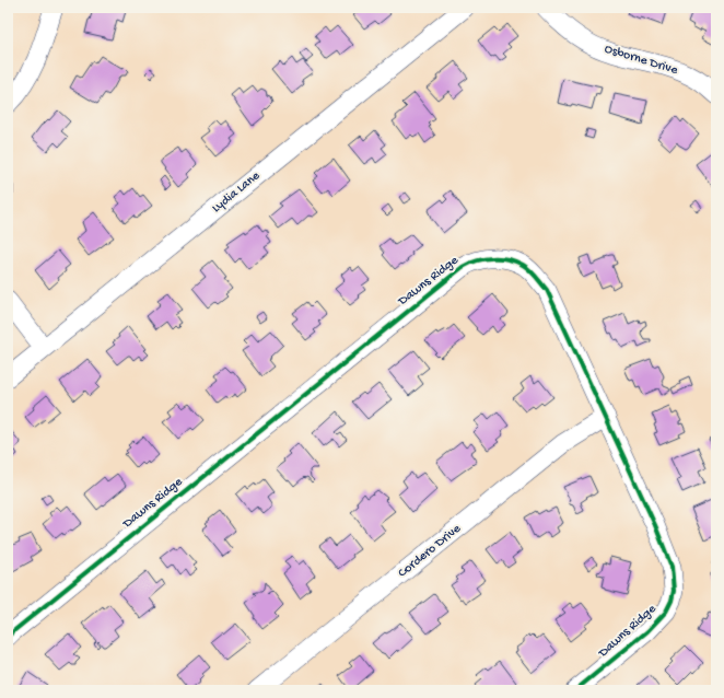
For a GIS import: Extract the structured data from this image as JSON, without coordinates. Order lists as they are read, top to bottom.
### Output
{
  "streets": {
    "street": [
      "Osborne Drive",
      "Lydia Lane",
      "Dawns Ridge",
      "Cordero Drive"
    ]
  },
  "crossings": [
    ["Dawns Ridge", "Cordero Drive"]
  ]
}
